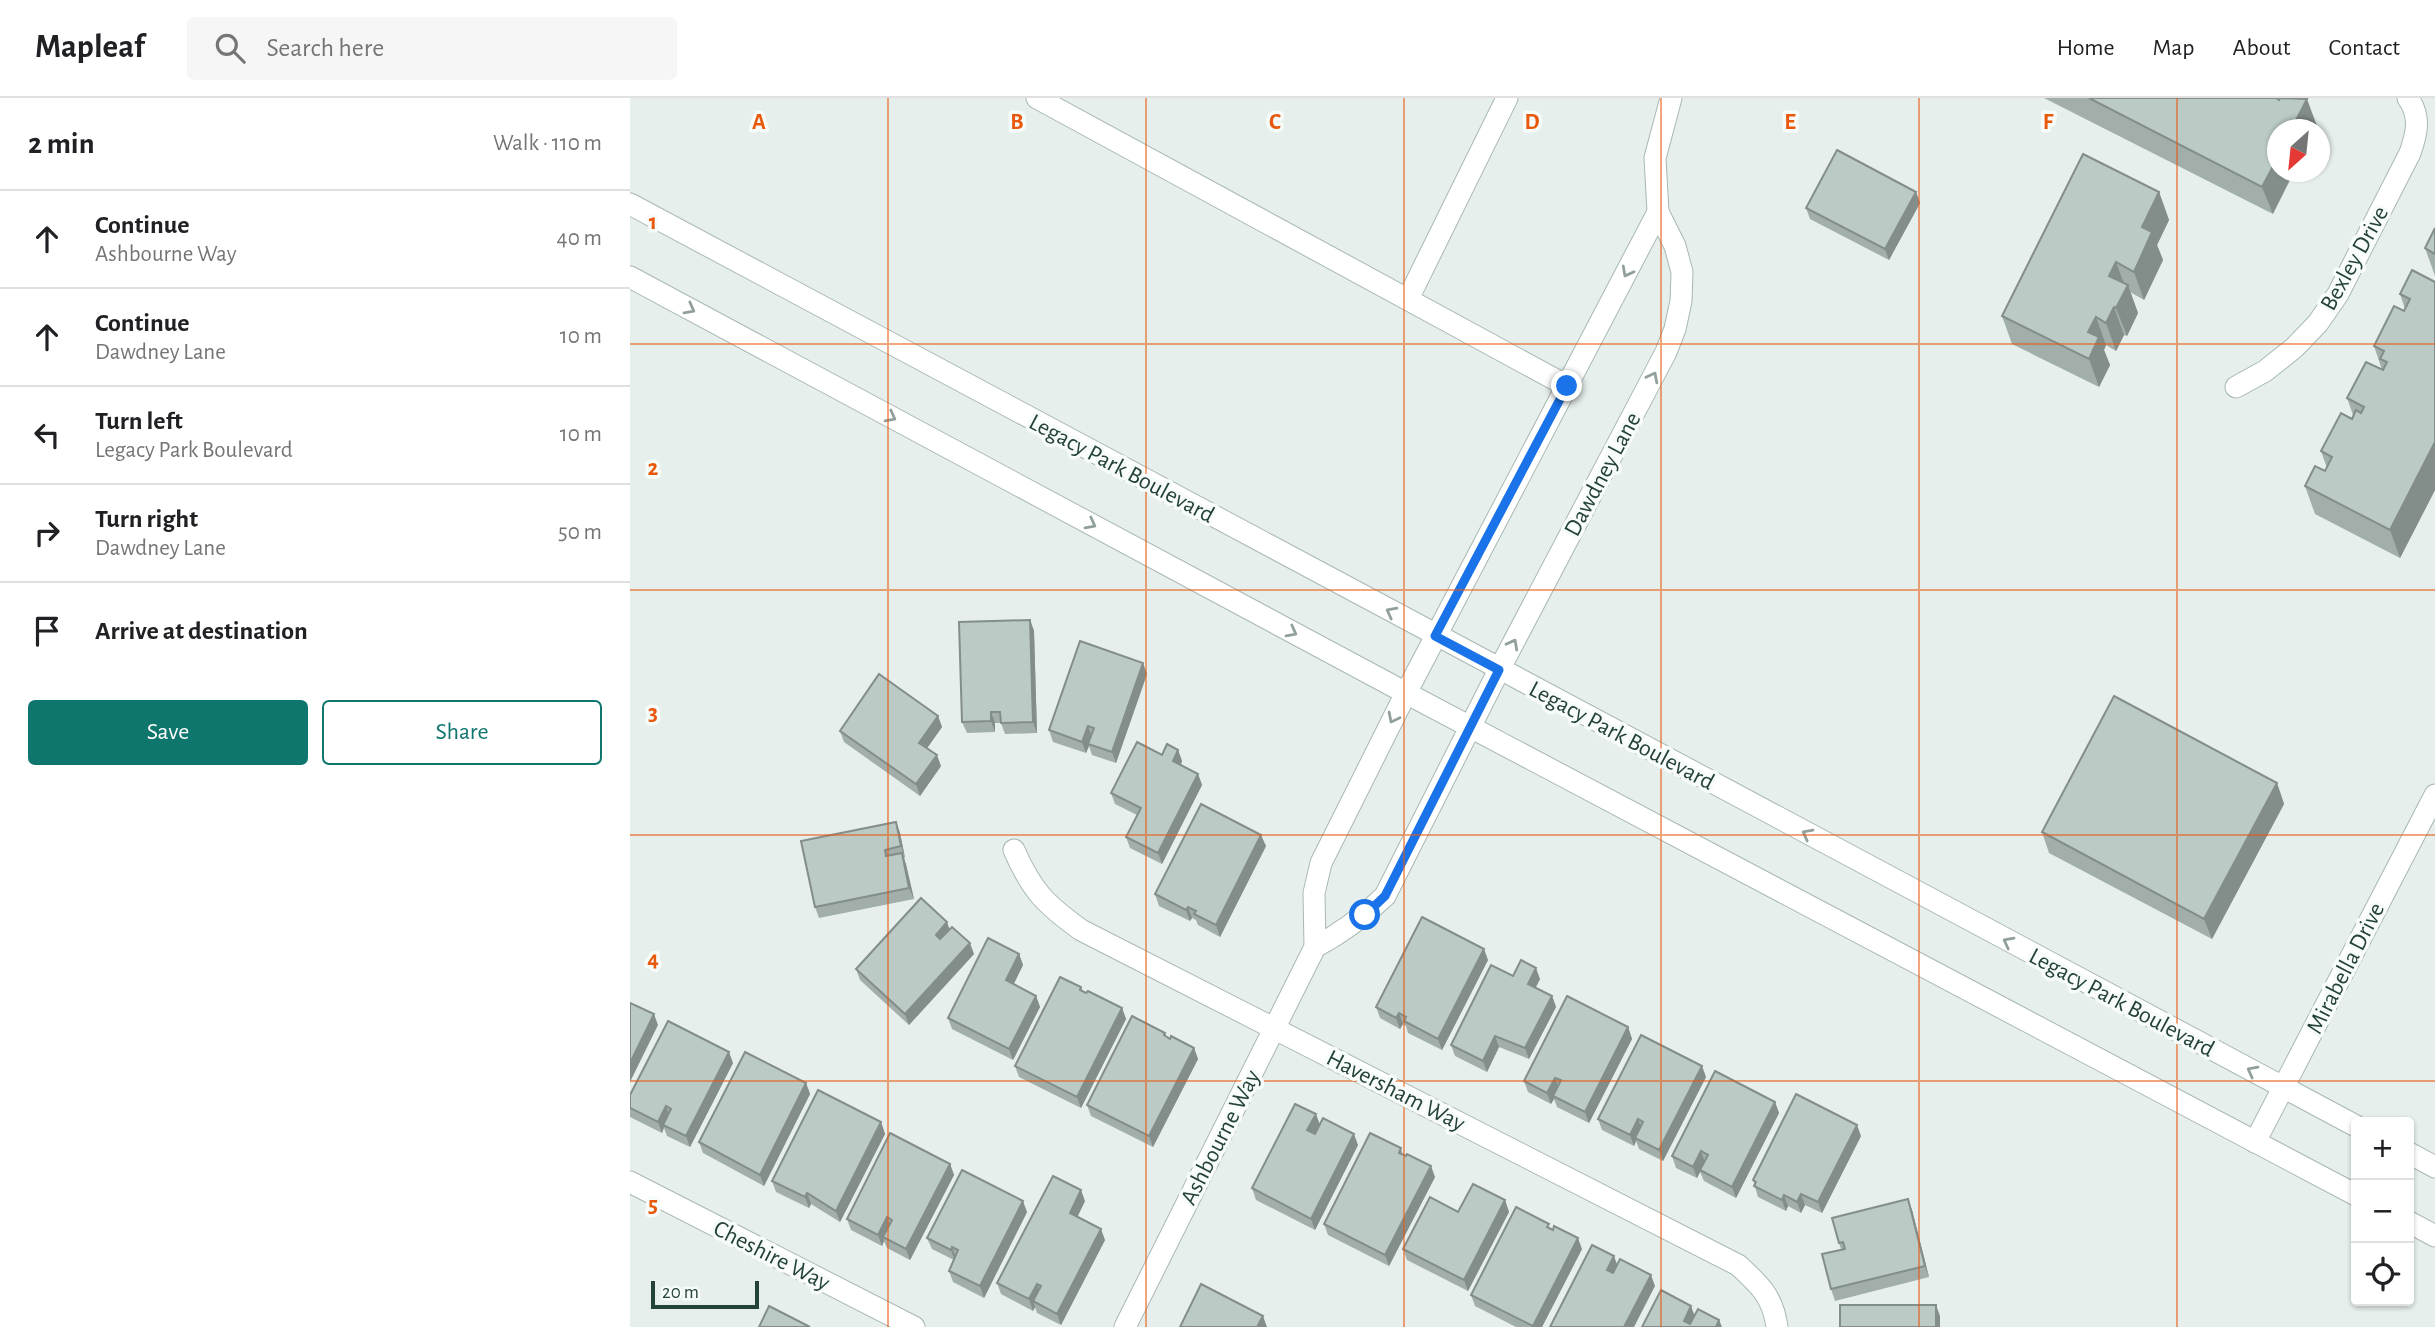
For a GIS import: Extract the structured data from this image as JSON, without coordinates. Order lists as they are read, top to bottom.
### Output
{
  "streets": {
    "street": [
      "Bexley Drive",
      "Legacy Park Boulevard",
      "Dawdney Lane",
      "Mirabella Drive",
      "Haversham Way",
      "Ashbourne Way",
      "Cheshire Way"
    ]
  },
  "crossings": [
    ["Legacy Park Boulevard", "Dawdney Lane"],
    ["Legacy Park Boulevard", "Mirabella Drive"],
    ["Legacy Park Boulevard", "Ashbourne Way"],
    ["Haversham Way", "Ashbourne Way"]
  ],
  "scale_bar": "20 m",
  "north": "bottom left",
  "page": {
    "header": "Mapleaf",
    "search": "Search here",
    "nav": [
      "Home",
      "Map",
      "About",
      "Contact"
    ],
    "heading": ["2 min", "Walk · 110 m"],
    "list": [
      ["Continue", "Ashbourne Way", "40 m"],
      ["Continue", "Dawdney Lane", "10 m"],
      ["Turn left", "Legacy Park Boulevard", "10 m"],
      ["Turn right", "Dawdney Lane", "50 m"],
      "Arrive at destination"
    ],
    "buttons": ["Save", "Share"],
    "map_buttons": ["+", "−"],
    "scale": "20 m"
  },
  "grid": {
    "columns": [
      "A",
      "B",
      "C",
      "D",
      "E",
      "F"
    ],
    "rows": [
      "1",
      "2",
      "3",
      "4",
      "5"
    ]
  }
}
